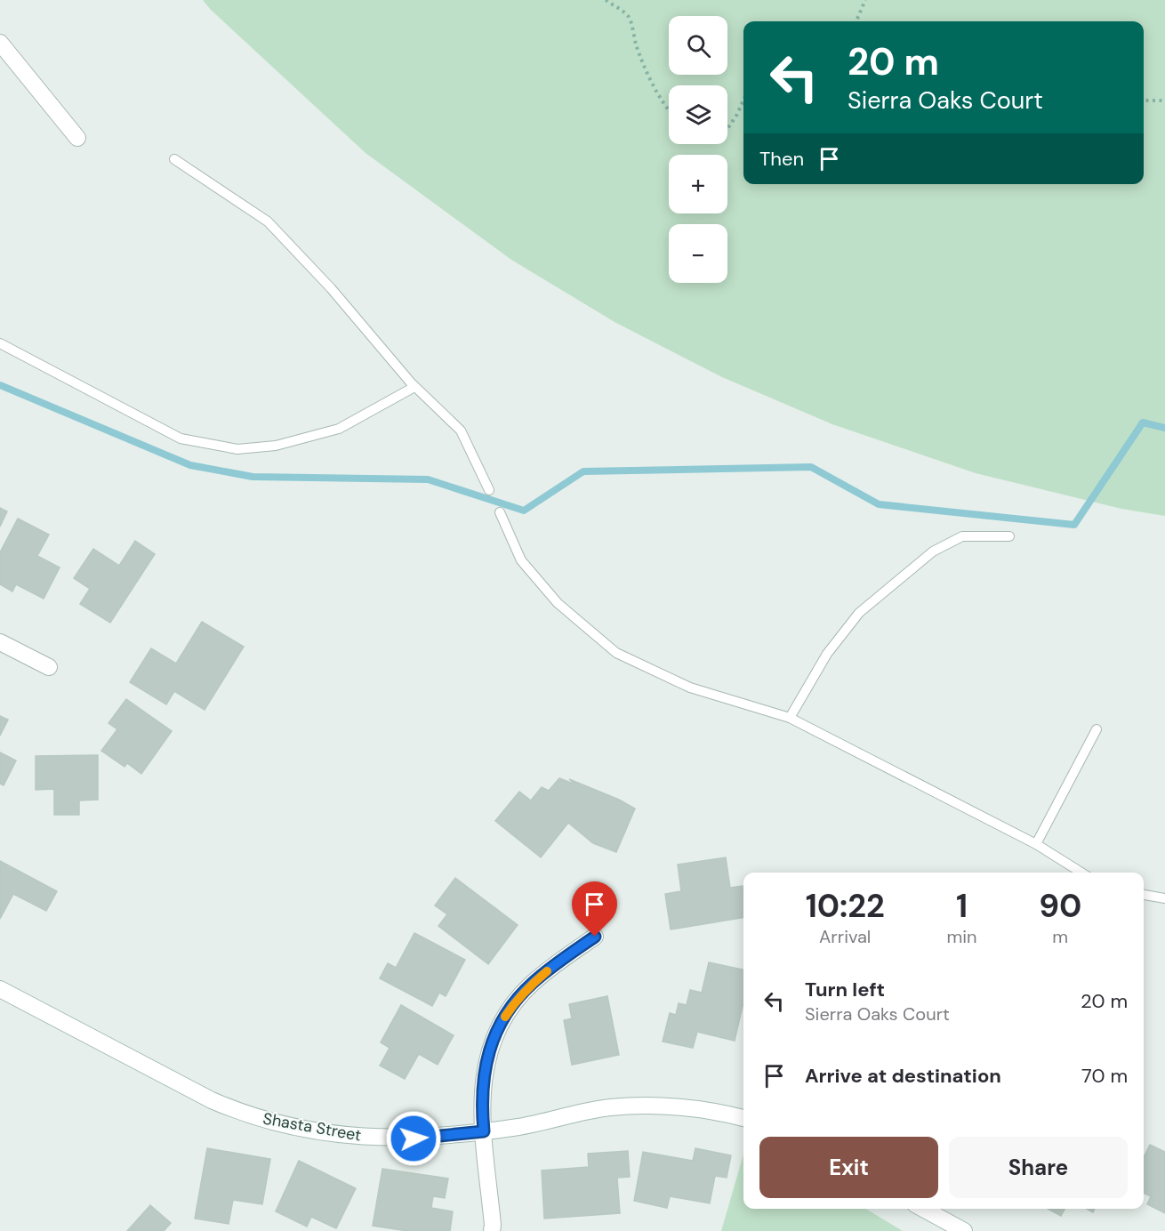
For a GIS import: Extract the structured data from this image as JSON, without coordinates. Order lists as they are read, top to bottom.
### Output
{
  "streets": {
    "street": ["Shasta Street"]
  },
  "page": {
    "map_buttons": ["+", "−"],
    "turn": ["20 m", "Sierra Oaks Court"],
    "then": "Then",
    "eta": [
      "10:22",
      "Arrival",
      "1",
      "min",
      "90",
      "m"
    ],
    "list": [
      {
        "name": "Turn left",
        "note": "Sierra Oaks Court",
        "value": "20 m"
      },
      {
        "name": "Arrive at destination",
        "value": "70 m"
      }
    ],
    "buttons": ["Exit", "Share"]
  }
}
